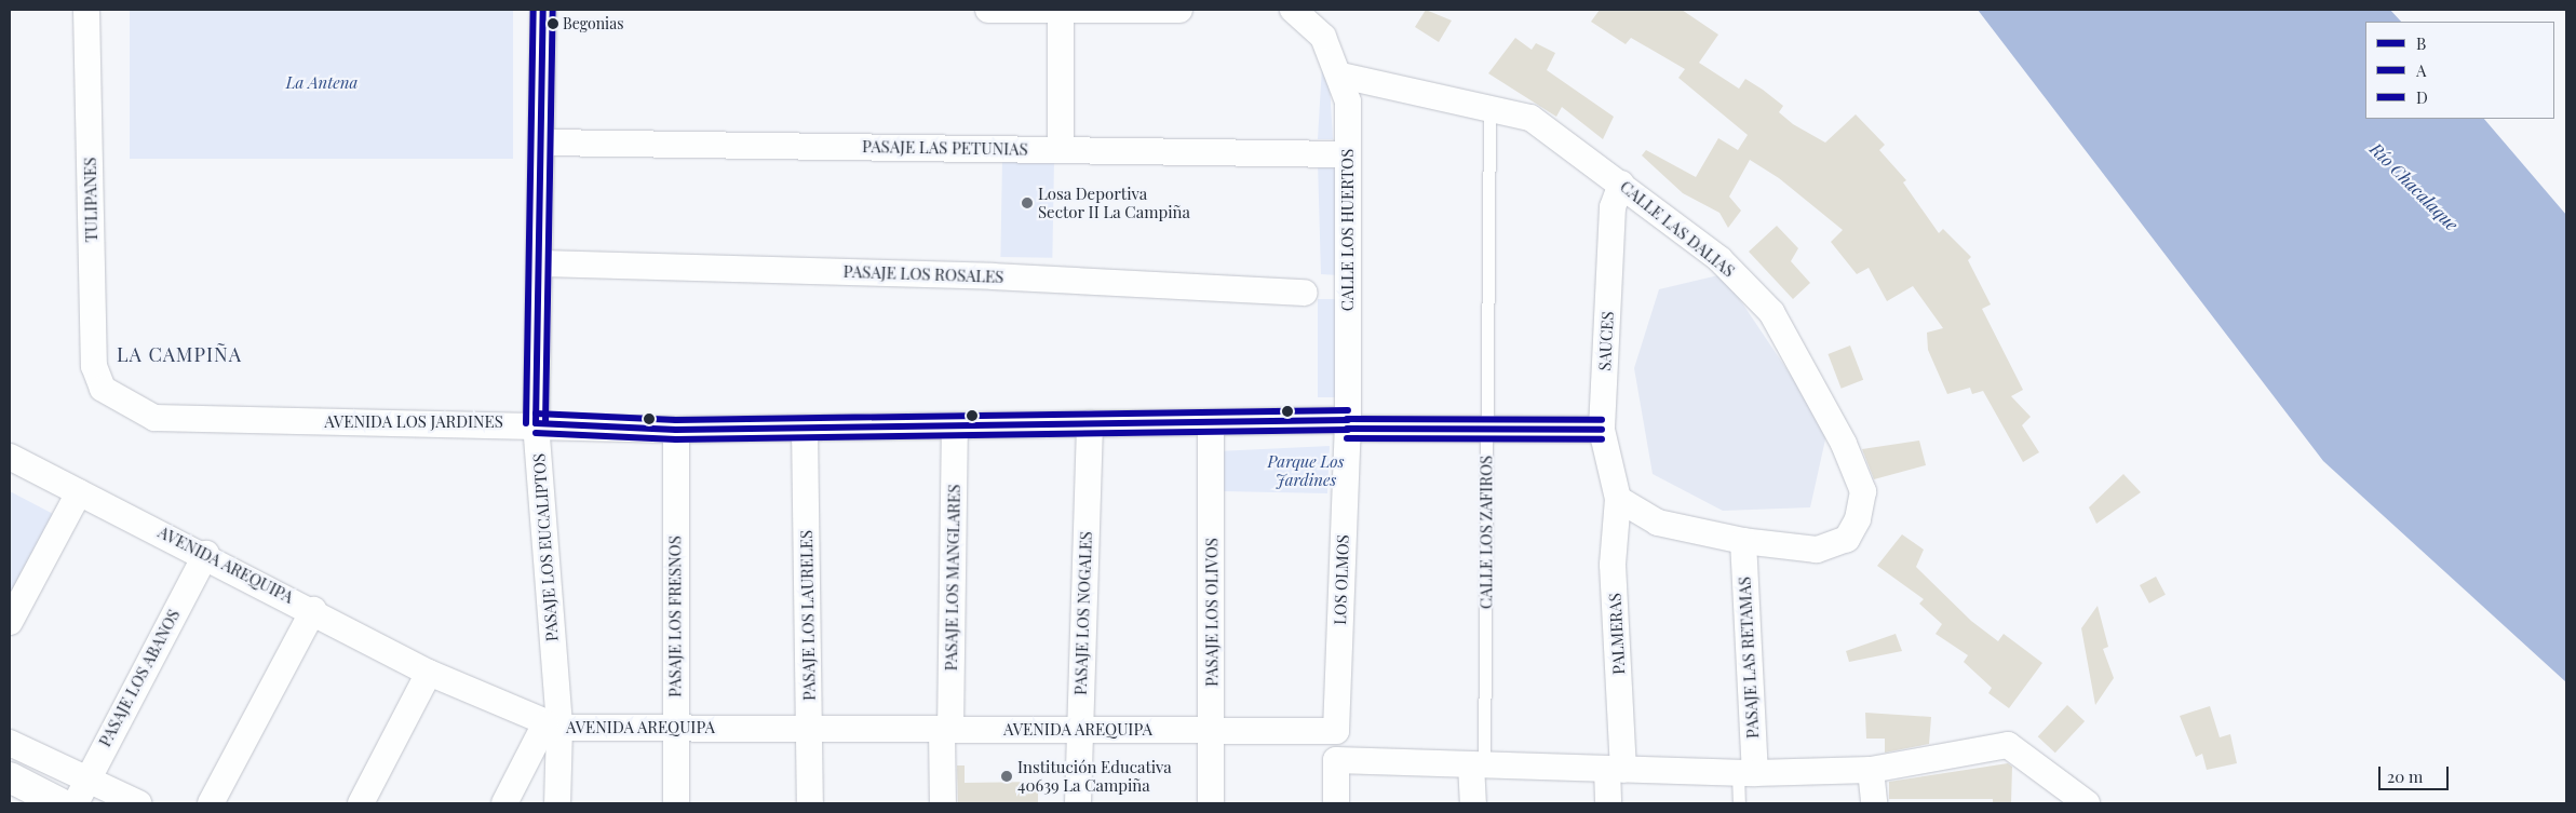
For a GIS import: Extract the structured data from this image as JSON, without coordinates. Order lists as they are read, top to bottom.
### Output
{
  "streets": {
    "street": [
      "PASAJE LAS PETUNIAS",
      "TULIPANES",
      "CALLE LAS DALIAS",
      "CALLE LOS HUERTOS",
      "PASAJE LOS ROSALES",
      "SAUCES",
      "AVENIDA LOS JARDINES",
      "PASAJE LOS EUCALIPTOS",
      "AVENIDA AREQUIPA",
      "PASAJE LOS MANGLARES",
      "LOS OLMOS",
      "PASAJE LOS OLIVOS",
      "PASAJE LOS NOGALES",
      "PASAJE LOS LAURELES",
      "PASAJE LOS FRESNOS",
      "PALMERAS",
      "PASAJE LAS RETAMAS",
      "PASAJE LOS ABANOS"
    ],
    "lane": ["CALLE LOS ZAFIROS"]
  },
  "crossings": [
    ["PASAJE LAS PETUNIAS", "CALLE LOS HUERTOS"],
    ["PASAJE LAS PETUNIAS", "PASAJE LOS EUCALIPTOS"],
    ["TULIPANES", "AVENIDA LOS JARDINES"],
    ["CALLE LAS DALIAS", "CALLE LOS HUERTOS"],
    ["CALLE LAS DALIAS", "SAUCES"],
    ["CALLE LAS DALIAS", "CALLE LOS ZAFIROS"],
    ["CALLE LAS DALIAS", "PASAJE LAS RETAMAS"],
    ["CALLE LOS HUERTOS", "AVENIDA LOS JARDINES"],
    ["CALLE LOS HUERTOS", "LOS OLMOS"],
    ["PASAJE LOS ROSALES", "PASAJE LOS EUCALIPTOS"],
    ["SAUCES", "AVENIDA LOS JARDINES"],
    ["SAUCES", "PALMERAS"],
    ["AVENIDA LOS JARDINES", "CALLE LOS ZAFIROS"],
    ["AVENIDA LOS JARDINES", "PASAJE LOS EUCALIPTOS"],
    ["AVENIDA LOS JARDINES", "PASAJE LOS MANGLARES"],
    ["AVENIDA LOS JARDINES", "LOS OLMOS"],
    ["AVENIDA LOS JARDINES", "PASAJE LOS OLIVOS"],
    ["AVENIDA LOS JARDINES", "PASAJE LOS NOGALES"],
    ["AVENIDA LOS JARDINES", "PASAJE LOS LAURELES"],
    ["AVENIDA LOS JARDINES", "PASAJE LOS FRESNOS"],
    ["PASAJE LOS EUCALIPTOS", "AVENIDA AREQUIPA"],
    ["AVENIDA AREQUIPA", "PASAJE LOS MANGLARES"],
    ["AVENIDA AREQUIPA", "LOS OLMOS"],
    ["AVENIDA AREQUIPA", "PASAJE LOS OLIVOS"],
    ["AVENIDA AREQUIPA", "PASAJE LOS NOGALES"],
    ["AVENIDA AREQUIPA", "PASAJE LOS LAURELES"],
    ["AVENIDA AREQUIPA", "PASAJE LOS FRESNOS"],
    ["AVENIDA AREQUIPA", "PASAJE LOS ABANOS"]
  ],
  "districts": ["LA CAMPIÑA"],
  "water": ["Río Chacalaque"],
  "parks": ["La Antena", "Parque Los Jardines"],
  "places": ["Begonias", "Losa Deportiva Sector II La Campiña", "Institución Educativa 40639 La Campiña"],
  "lines": ["transit line B", "transit line A", "transit line D"],
  "legend": ["B", "A", "D"],
  "scale_bar": "20 m"
}
